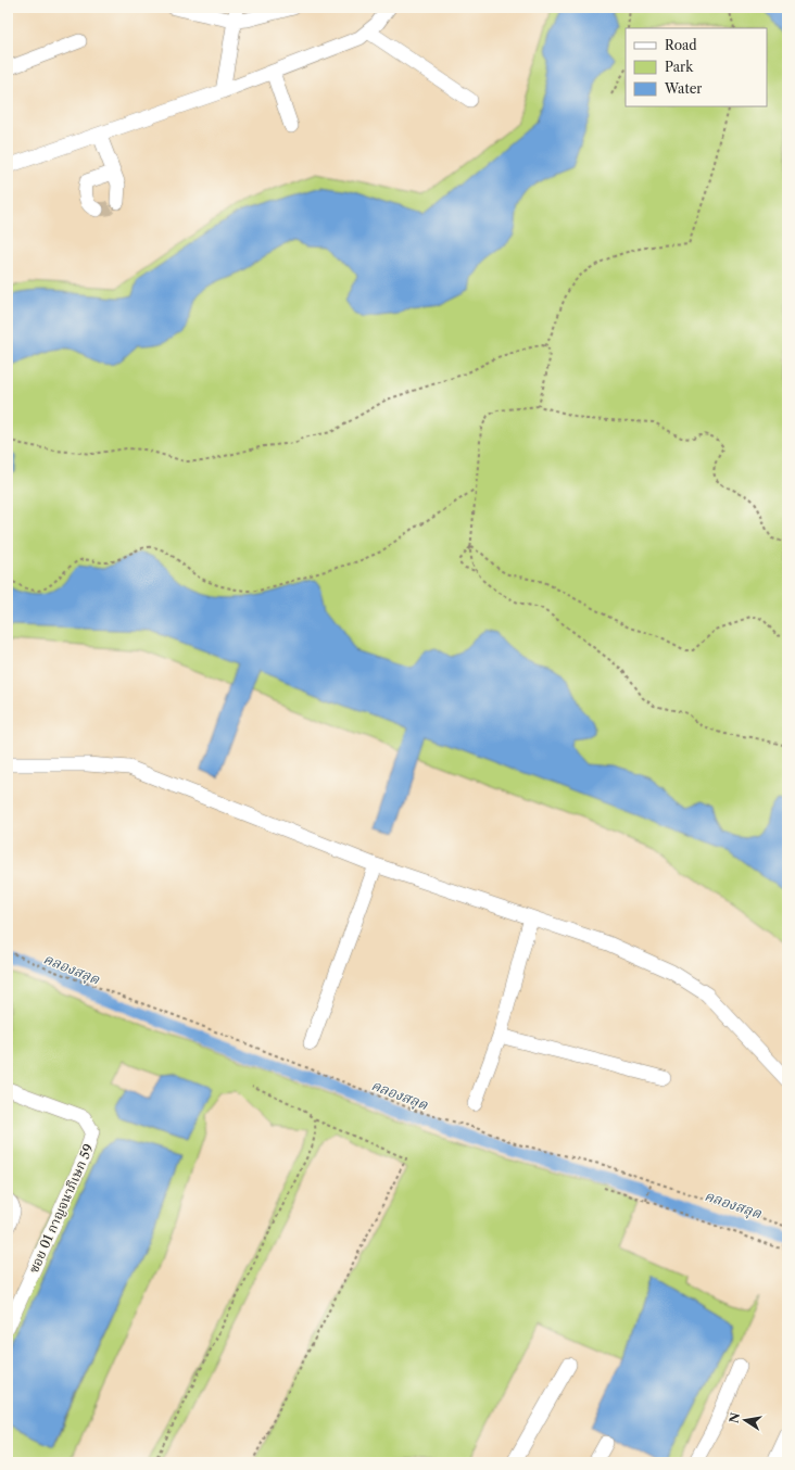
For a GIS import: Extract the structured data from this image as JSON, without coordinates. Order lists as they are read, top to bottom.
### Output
{
  "streets": {
    "street": ["ซอย 01 กาญจนาภิเษก 59"]
  },
  "water": ["คลองสลุด"],
  "legend": ["Road", "Park", "Water"],
  "north": "left"
}
